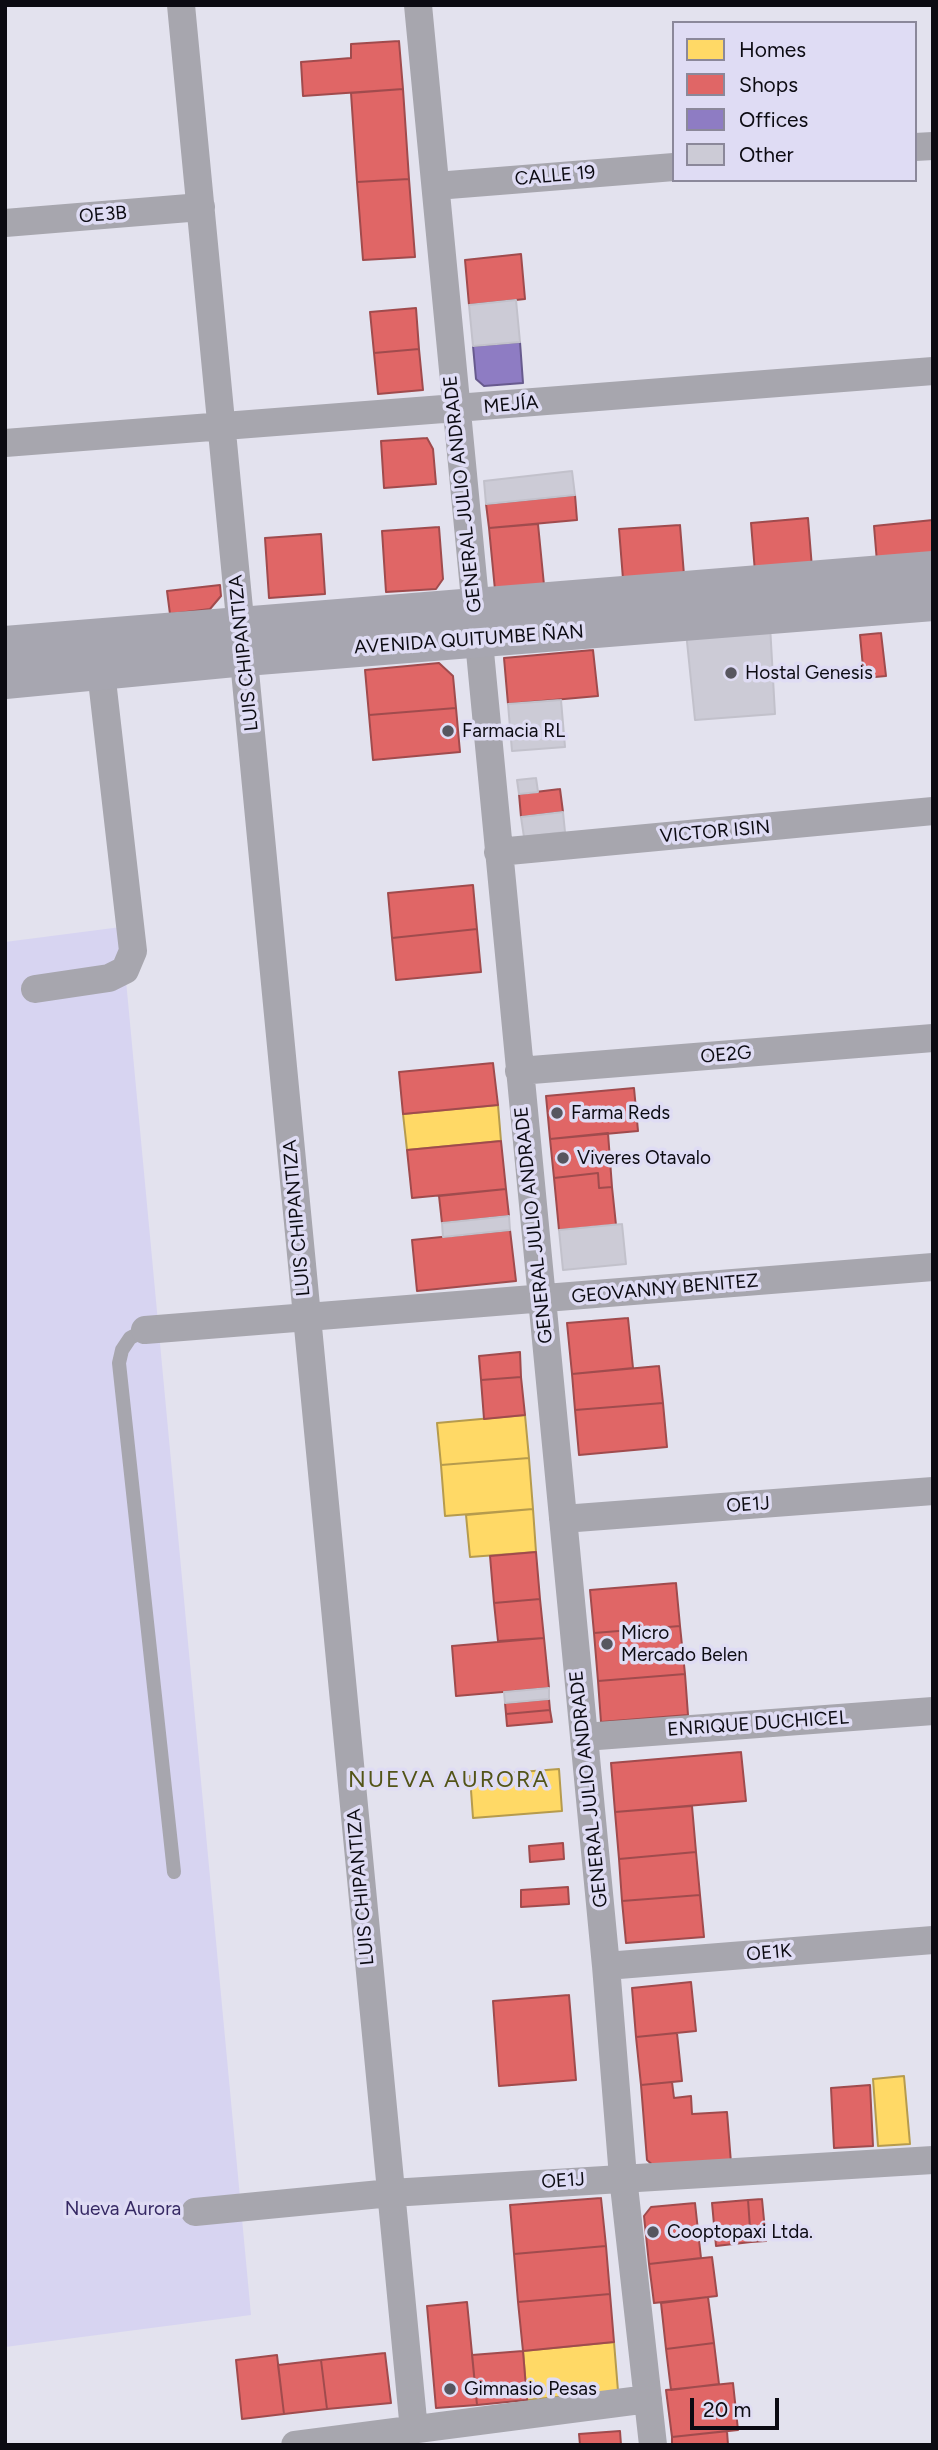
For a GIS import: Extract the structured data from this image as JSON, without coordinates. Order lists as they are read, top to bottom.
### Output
{
  "streets": {
    "street": [
      "CALLE 19",
      "OE3B",
      "MEJÍA",
      "GENERAL JULIO ANDRADE",
      "AVENIDA QUITUMBE ÑAN",
      "LUIS CHIPANTIZA",
      "VICTOR ISIN",
      "OE2G",
      "GEOVANNY BENITEZ",
      "OE1J",
      "ENRIQUE DUCHICEL",
      "OE1K"
    ]
  },
  "crossings": [
    ["CALLE 19", "GENERAL JULIO ANDRADE"],
    ["OE3B", "LUIS CHIPANTIZA"],
    ["MEJÍA", "GENERAL JULIO ANDRADE"],
    ["MEJÍA", "LUIS CHIPANTIZA"],
    ["GENERAL JULIO ANDRADE", "AVENIDA QUITUMBE ÑAN"],
    ["GENERAL JULIO ANDRADE", "VICTOR ISIN"],
    ["GENERAL JULIO ANDRADE", "OE2G"],
    ["GENERAL JULIO ANDRADE", "GEOVANNY BENITEZ"],
    ["GENERAL JULIO ANDRADE", "OE1J"],
    ["GENERAL JULIO ANDRADE", "ENRIQUE DUCHICEL"],
    ["GENERAL JULIO ANDRADE", "OE1K"],
    ["AVENIDA QUITUMBE ÑAN", "LUIS CHIPANTIZA"],
    ["LUIS CHIPANTIZA", "GEOVANNY BENITEZ"],
    ["LUIS CHIPANTIZA", "OE1J"]
  ],
  "districts": ["NUEVA AURORA"],
  "parks": ["Nueva Aurora"],
  "places": [
    "Hostal Genesis",
    "Farmacia RL",
    "Farma Reds",
    "Viveres Otavalo",
    "Micro Mercado Belen",
    "Cooptopaxi Ltda.",
    "Gimnasio Pesas"
  ],
  "legend": [
    "Homes",
    "Shops",
    "Offices",
    "Other"
  ],
  "scale_bar": "20 m"
}
